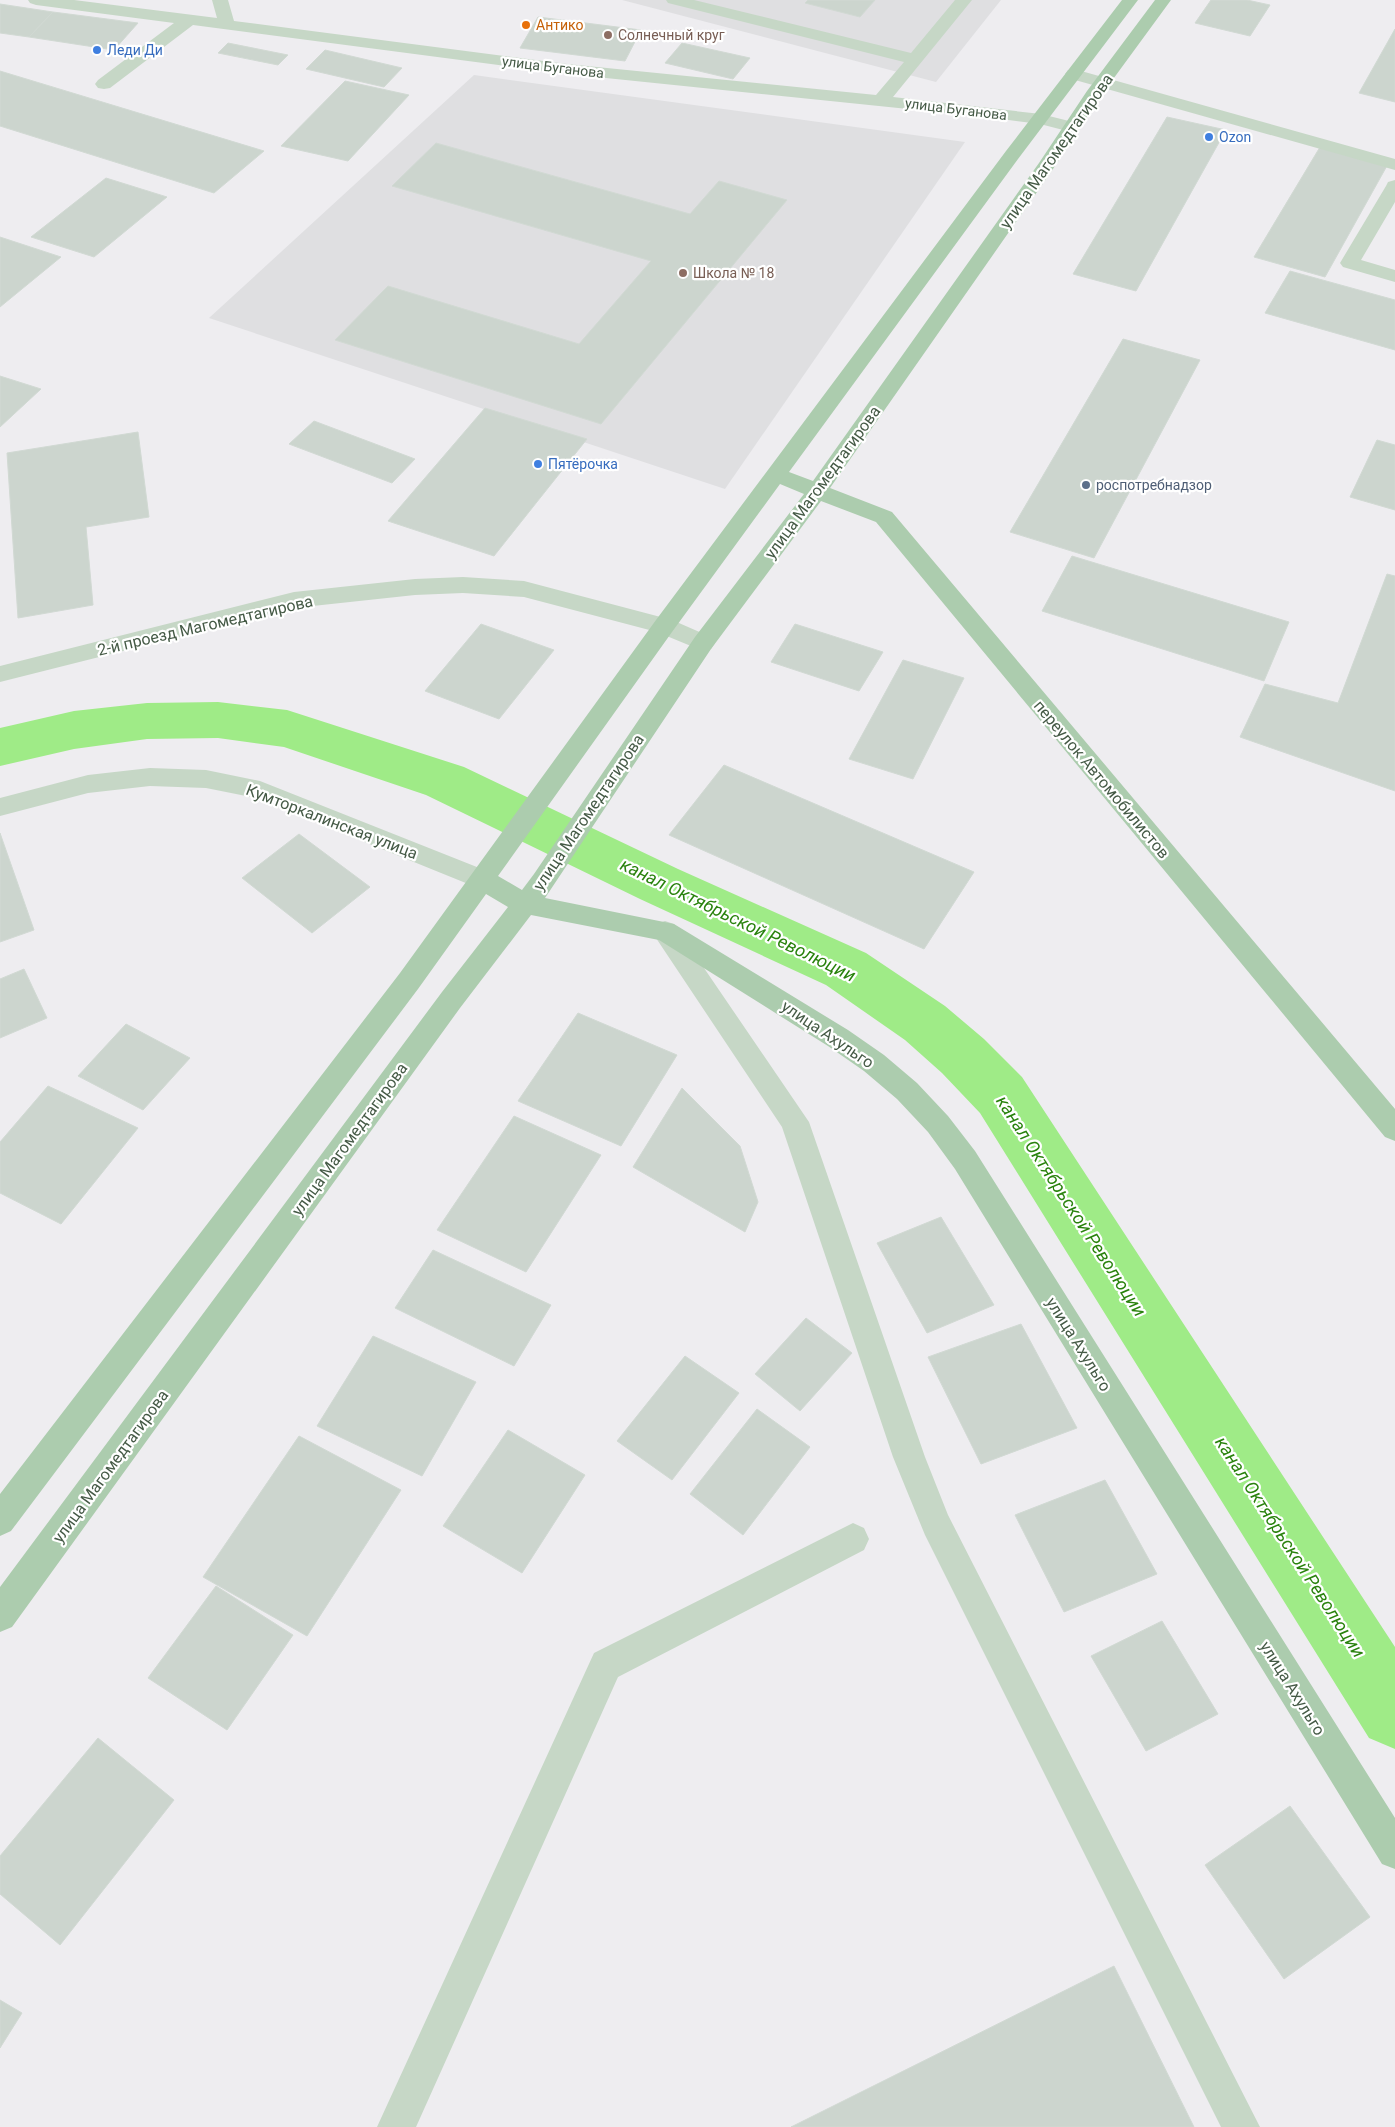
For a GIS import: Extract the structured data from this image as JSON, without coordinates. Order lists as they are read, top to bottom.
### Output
{
  "streets": {
    "main road": ["улица Магомедтагирова", "переулок Автомобилистов", "улица Ахульго"],
    "street": ["улица Буганова", "2-й проезд Магомедтагирова", "Кумторкалинская улица"]
  },
  "crossings": [
    ["улица Буганова", "улица Магомедтагирова"],
    ["улица Магомедтагирова", "2-й проезд Магомедтагирова"],
    ["улица Магомедтагирова", "переулок Автомобилистов"],
    ["улица Магомедтагирова", "Кумторкалинская улица"]
  ],
  "water": ["канал Октябрьской Революции"],
  "places": [
    "Антико",
    "Солнечный круг",
    "Леди Ди",
    "Ozon",
    "Школа № 18",
    "Пятёрочка",
    "роспотребнадзор"
  ]
}
